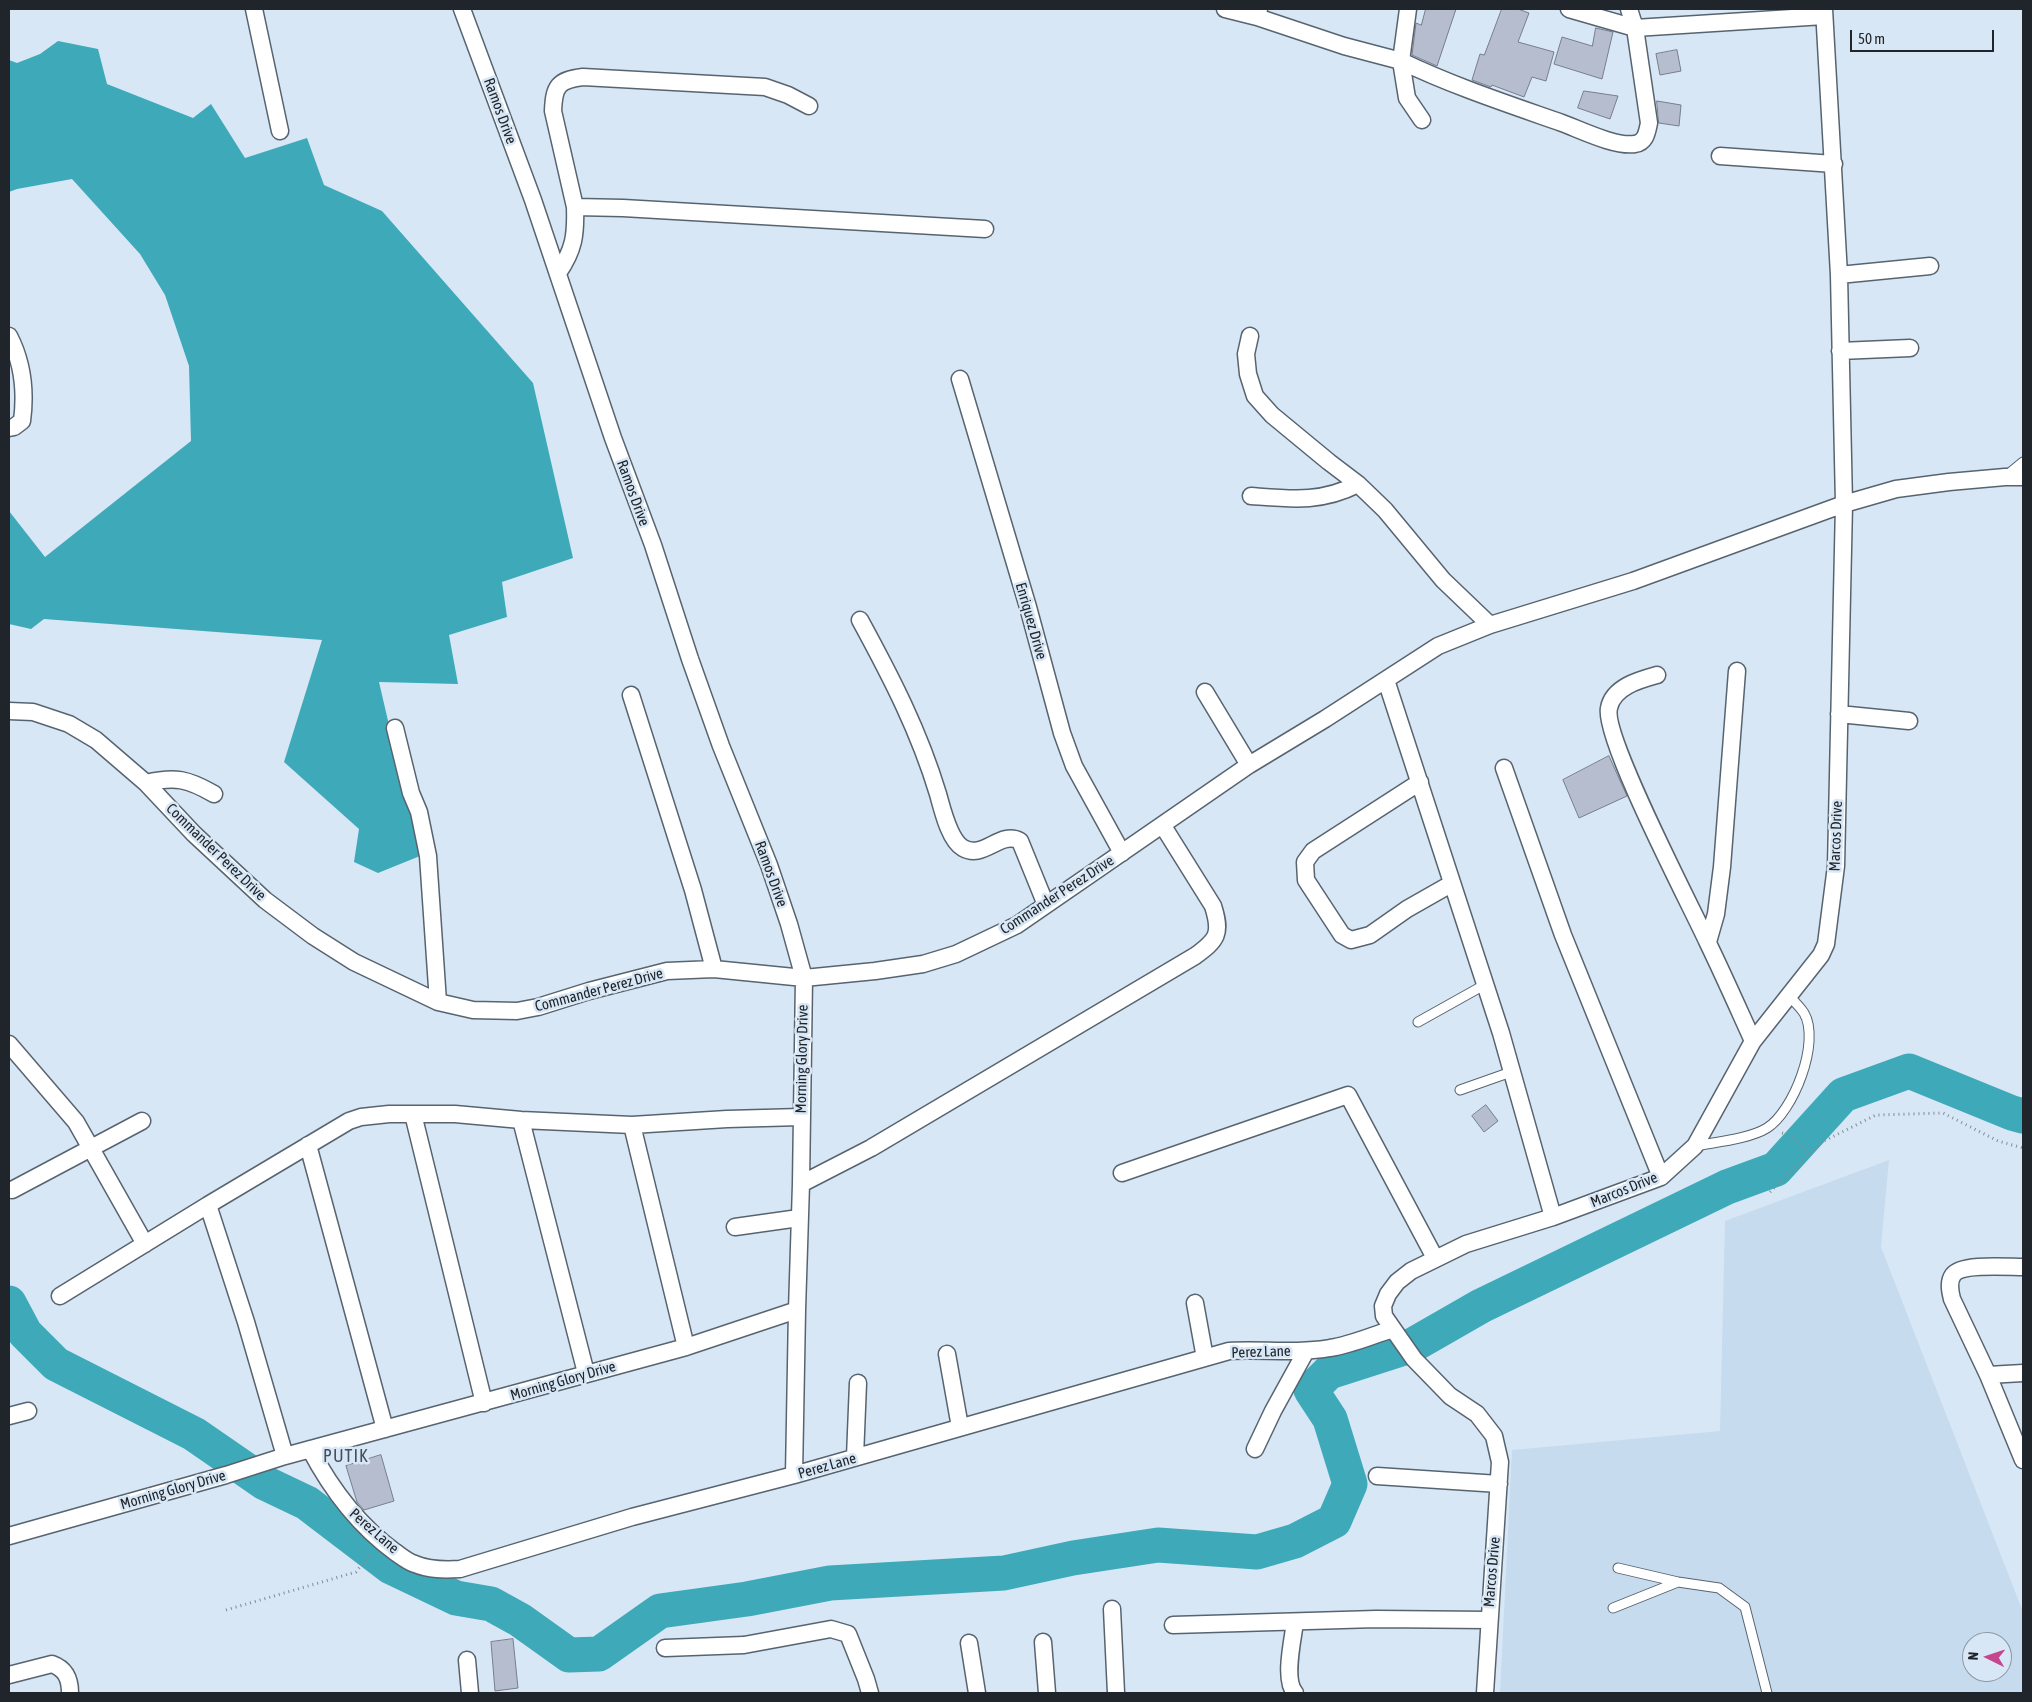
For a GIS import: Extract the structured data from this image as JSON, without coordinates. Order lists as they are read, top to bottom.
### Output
{
  "streets": {
    "street": [
      "Ramos Drive",
      "Enriquez Drive",
      "Marcos Drive",
      "Commander Perez Drive",
      "Morning Glory Drive",
      "Perez Lane"
    ]
  },
  "crossings": [
    ["Ramos Drive", "Commander Perez Drive"],
    ["Ramos Drive", "Morning Glory Drive"],
    ["Enriquez Drive", "Commander Perez Drive"],
    ["Marcos Drive", "Commander Perez Drive"],
    ["Marcos Drive", "Perez Lane"],
    ["Commander Perez Drive", "Morning Glory Drive"],
    ["Morning Glory Drive", "Perez Lane"]
  ],
  "districts": ["PUTIK"],
  "scale_bar": "50 m",
  "north": "left"
}
